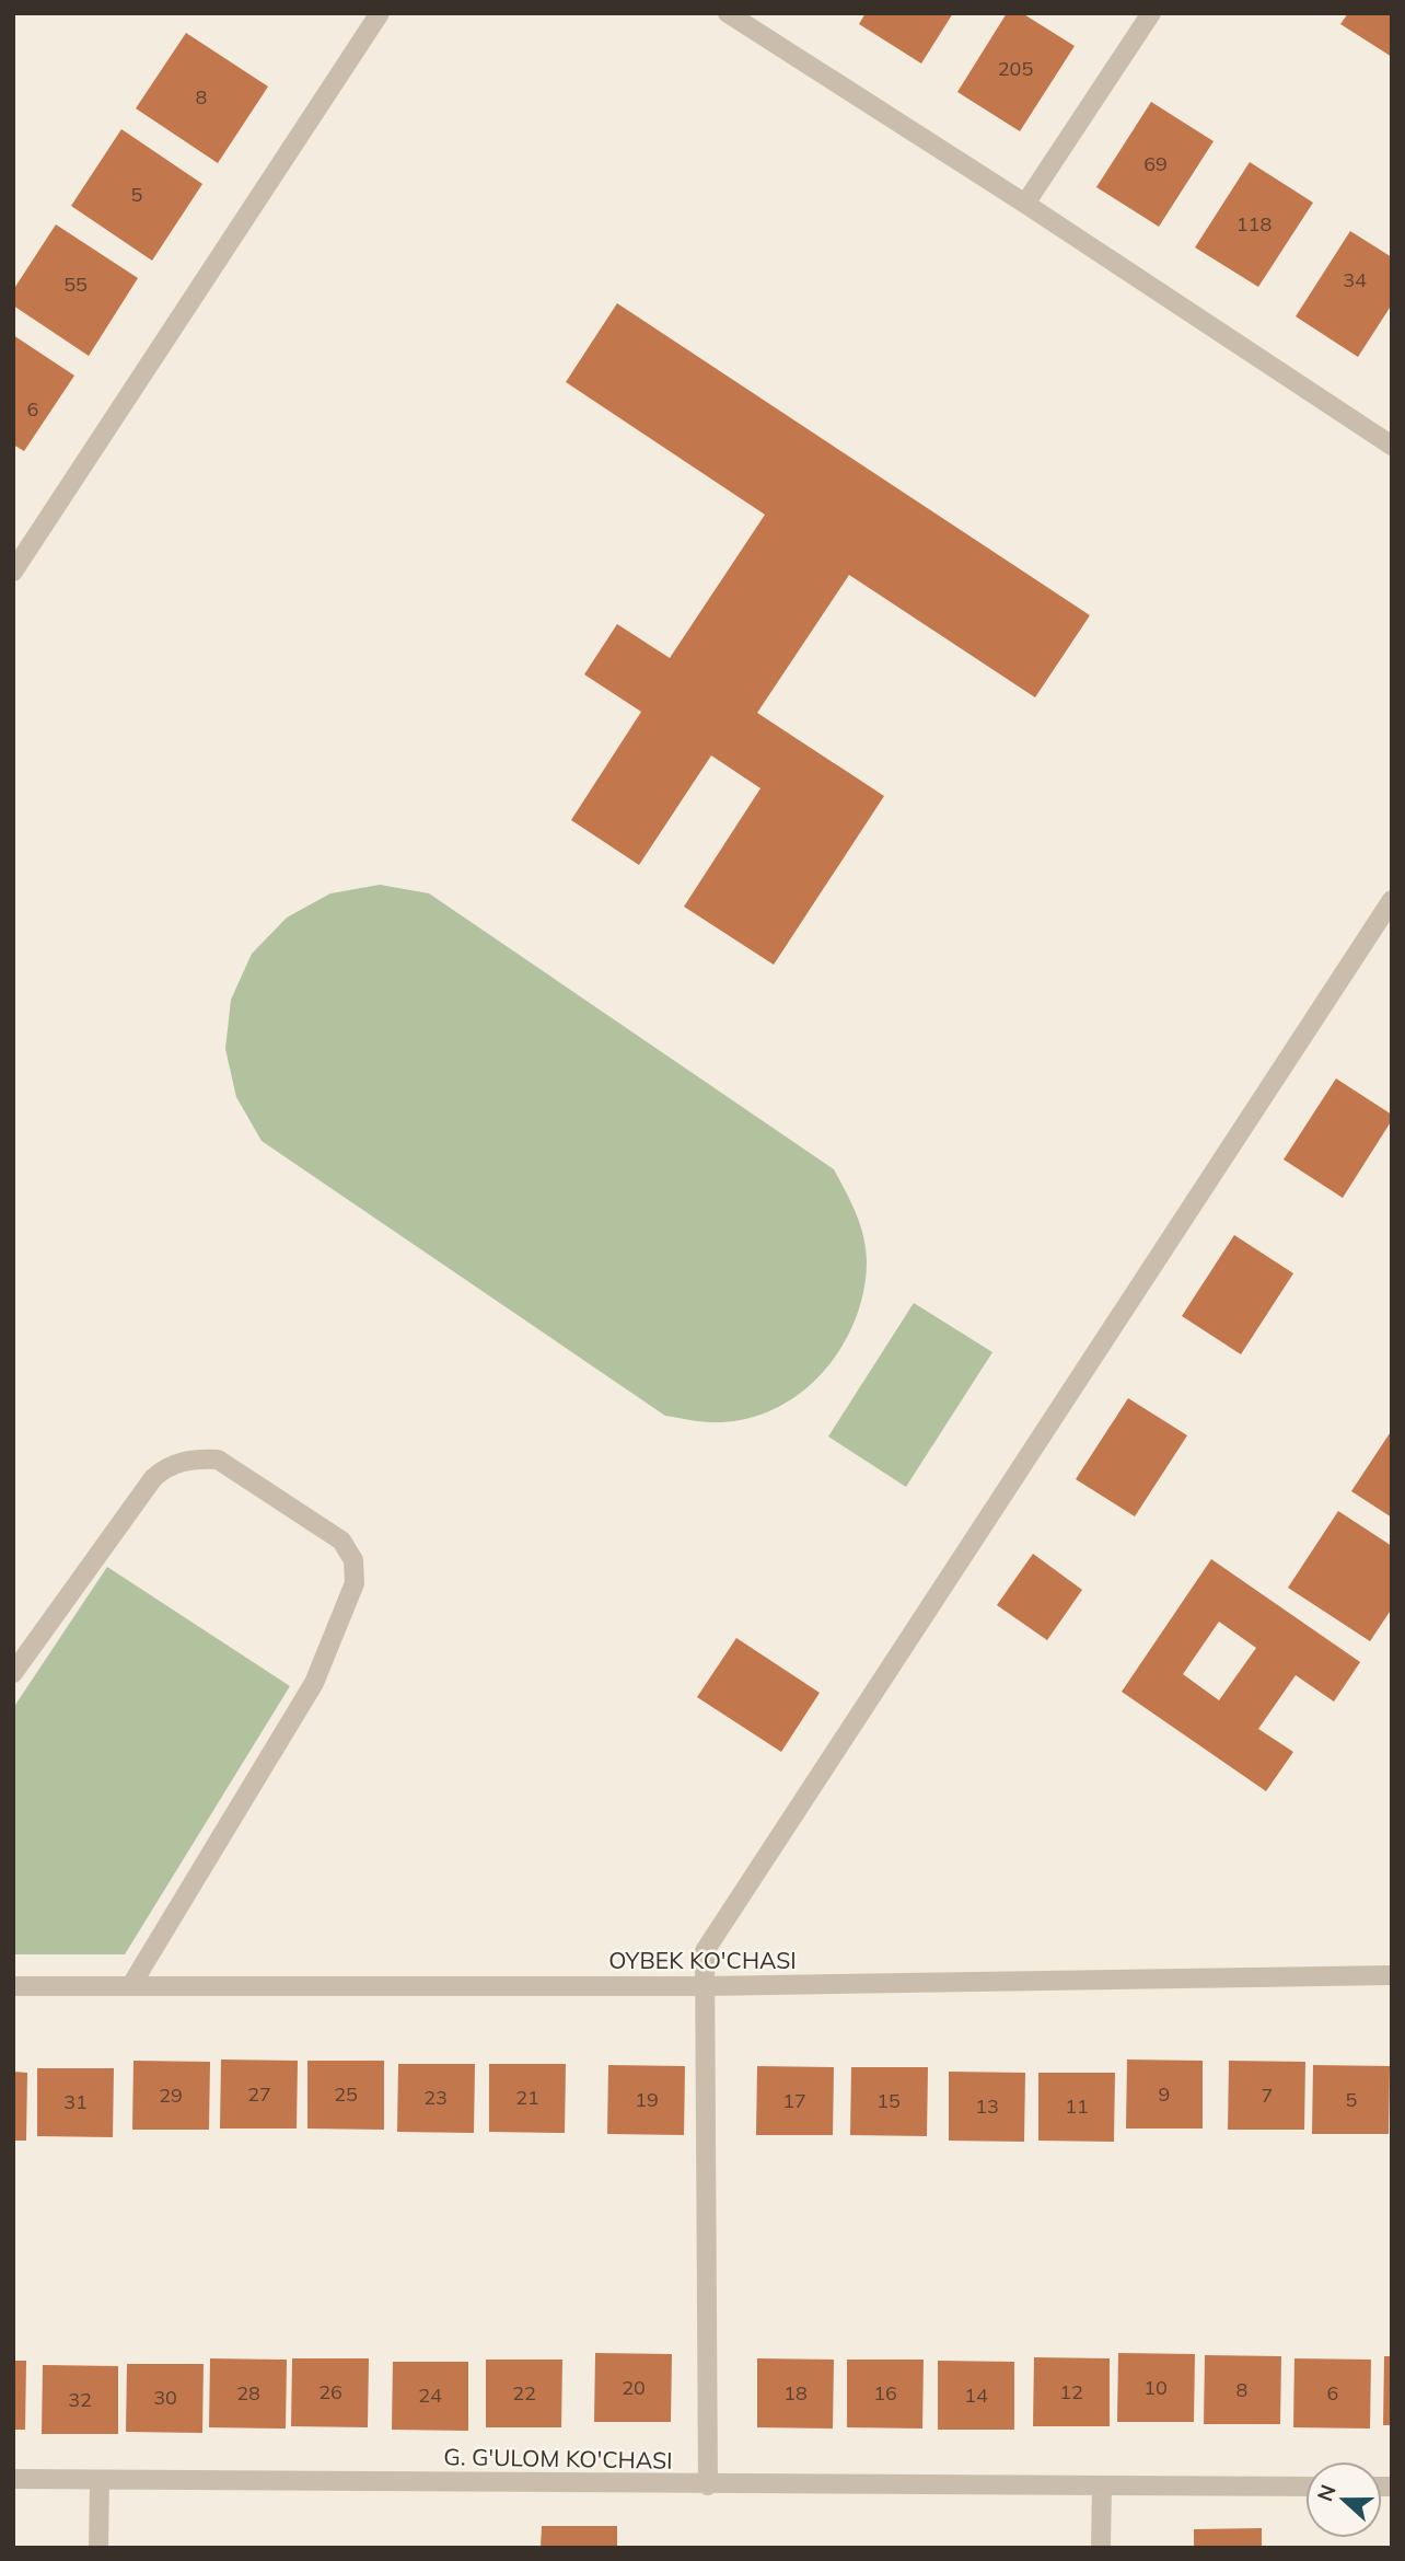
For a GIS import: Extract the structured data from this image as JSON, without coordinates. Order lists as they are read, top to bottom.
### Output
{
  "streets": {
    "street": ["OYBEK KO'CHASI", "G. G'ULOM KO'CHASI"]
  },
  "house_numbers": [
    "205",
    "8",
    "69",
    "5",
    "118",
    "34",
    "55",
    "6",
    "27",
    "25",
    "9",
    "29",
    "7",
    "23",
    "21",
    "19",
    "5",
    "17",
    "15",
    "31",
    "13",
    "11",
    "20",
    "10",
    "8",
    "26",
    "12",
    "28",
    "22",
    "18",
    "16",
    "6",
    "24",
    "14",
    "30",
    "32"
  ],
  "north": "left"
}
